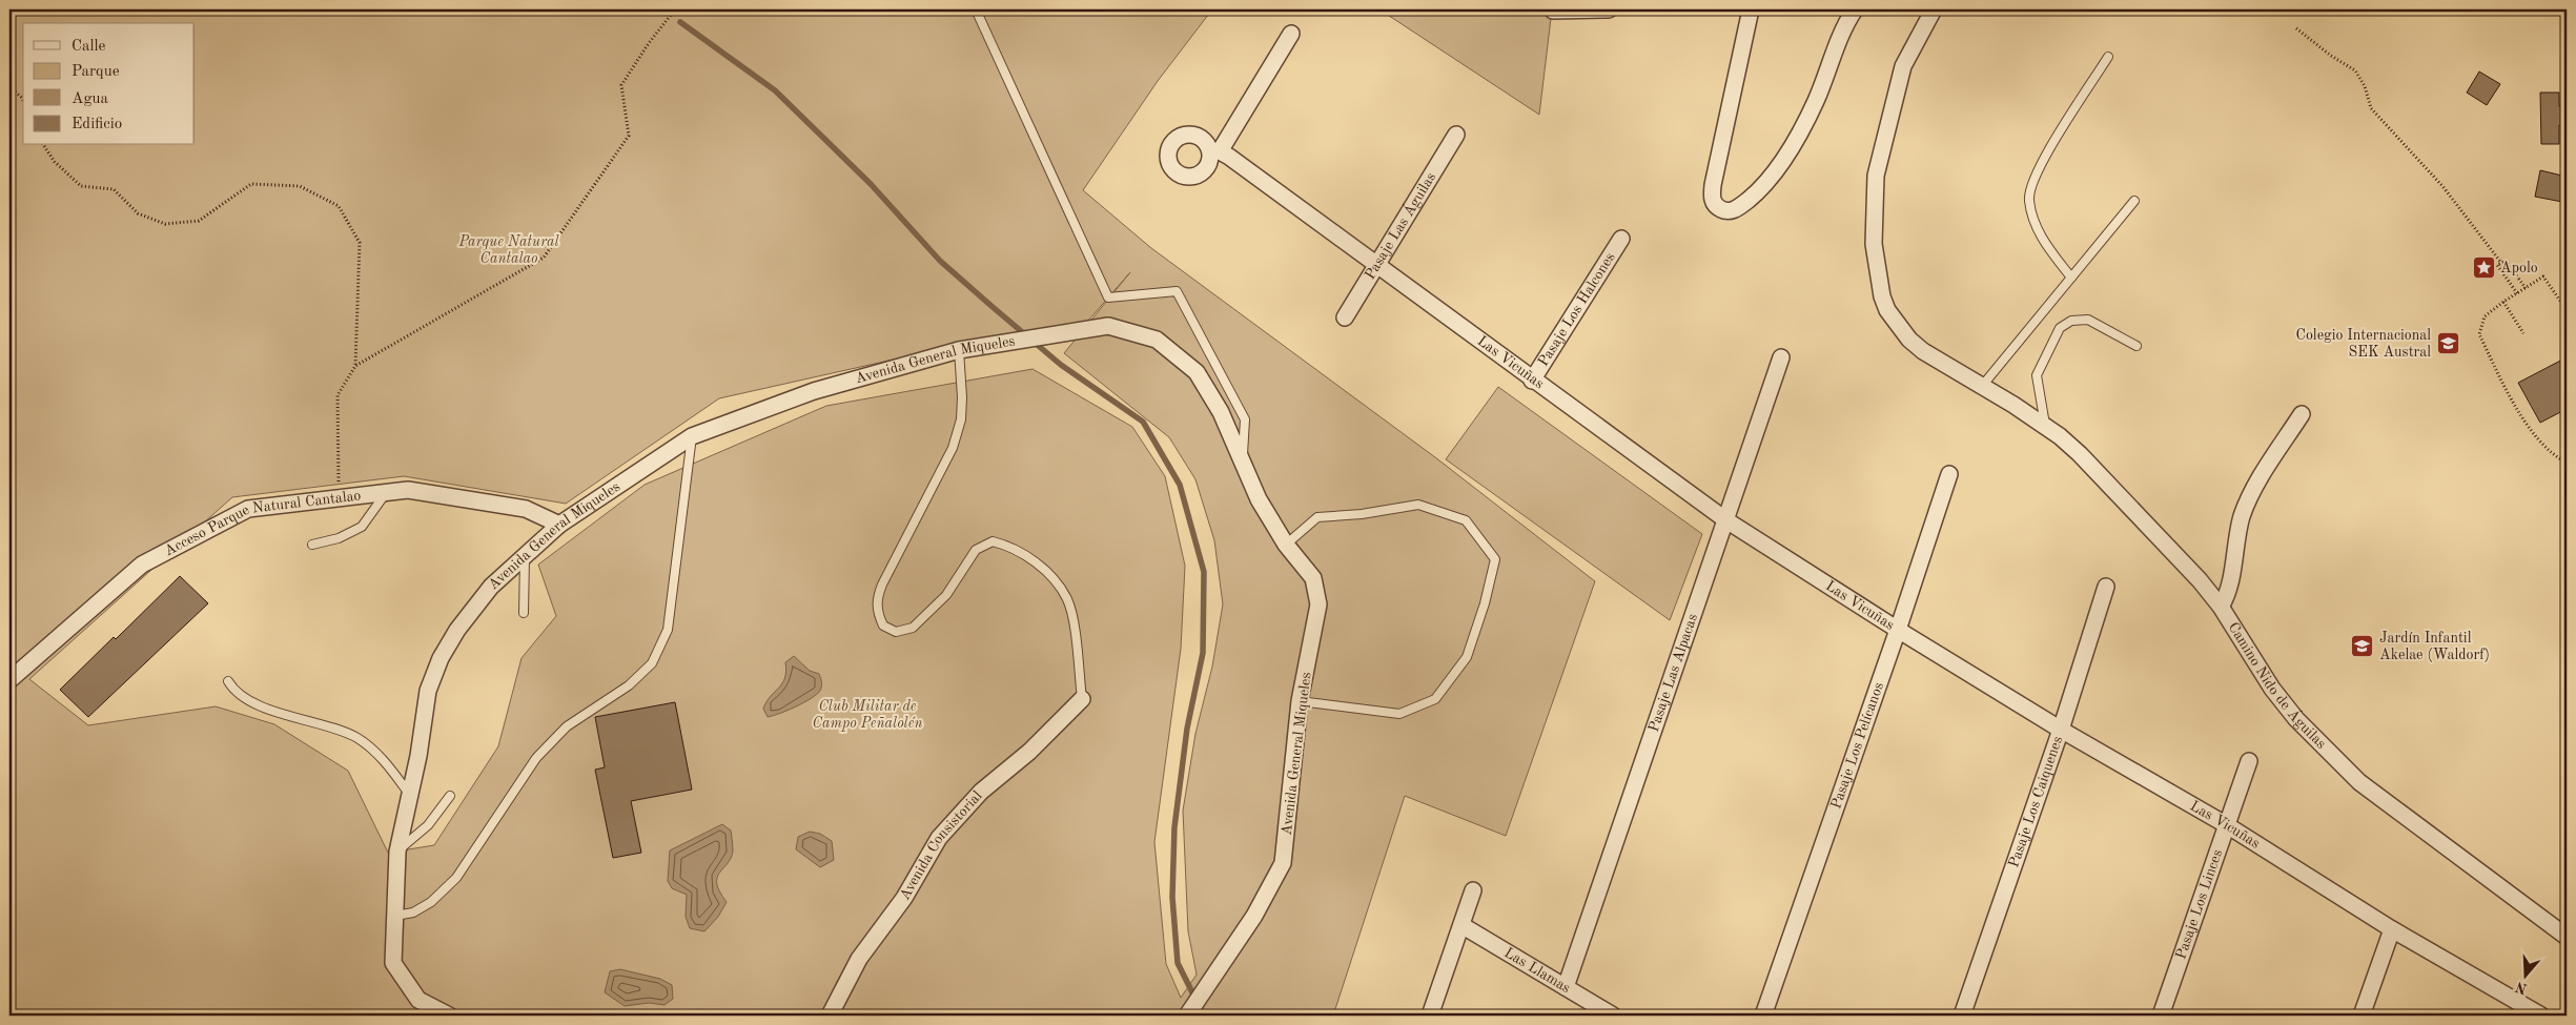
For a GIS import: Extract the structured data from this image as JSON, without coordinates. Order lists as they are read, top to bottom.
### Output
{
  "streets": {
    "street": [
      "Pasaje Las Águilas",
      "Pasaje Los Halcones",
      "Avenida General Miqueles",
      "Las Vicuñas",
      "Acceso Parque Natural Cantalao",
      "Pasaje Las Alpacas",
      "Camino Nido de Águilas",
      "Pasaje Los Pelícanos",
      "Pasaje Los Caiquenes",
      "Avenida Consistorial",
      "Pasaje Los Linces",
      "Las Llamas"
    ]
  },
  "crossings": [
    ["Pasaje Las Águilas", "Las Vicuñas"],
    ["Pasaje Los Halcones", "Las Vicuñas"],
    ["Avenida General Miqueles", "Acceso Parque Natural Cantalao"],
    ["Las Vicuñas", "Pasaje Las Alpacas"],
    ["Las Vicuñas", "Pasaje Los Pelícanos"],
    ["Las Vicuñas", "Pasaje Los Caiquenes"],
    ["Las Vicuñas", "Pasaje Los Linces"],
    ["Pasaje Las Alpacas", "Las Llamas"]
  ],
  "parks": ["Parque Natural Cantalao", "Club Militar de Campo Peñalolén"],
  "places": {
    "place": ["Apolo"],
    "school or university": ["Colegio Internacional SEK Austral", "Jardín Infantil Akelae (Waldorf)"]
  },
  "legend": [
    "Calle",
    "Parque",
    "Agua",
    "Edificio"
  ],
  "north": "bottom"
}
